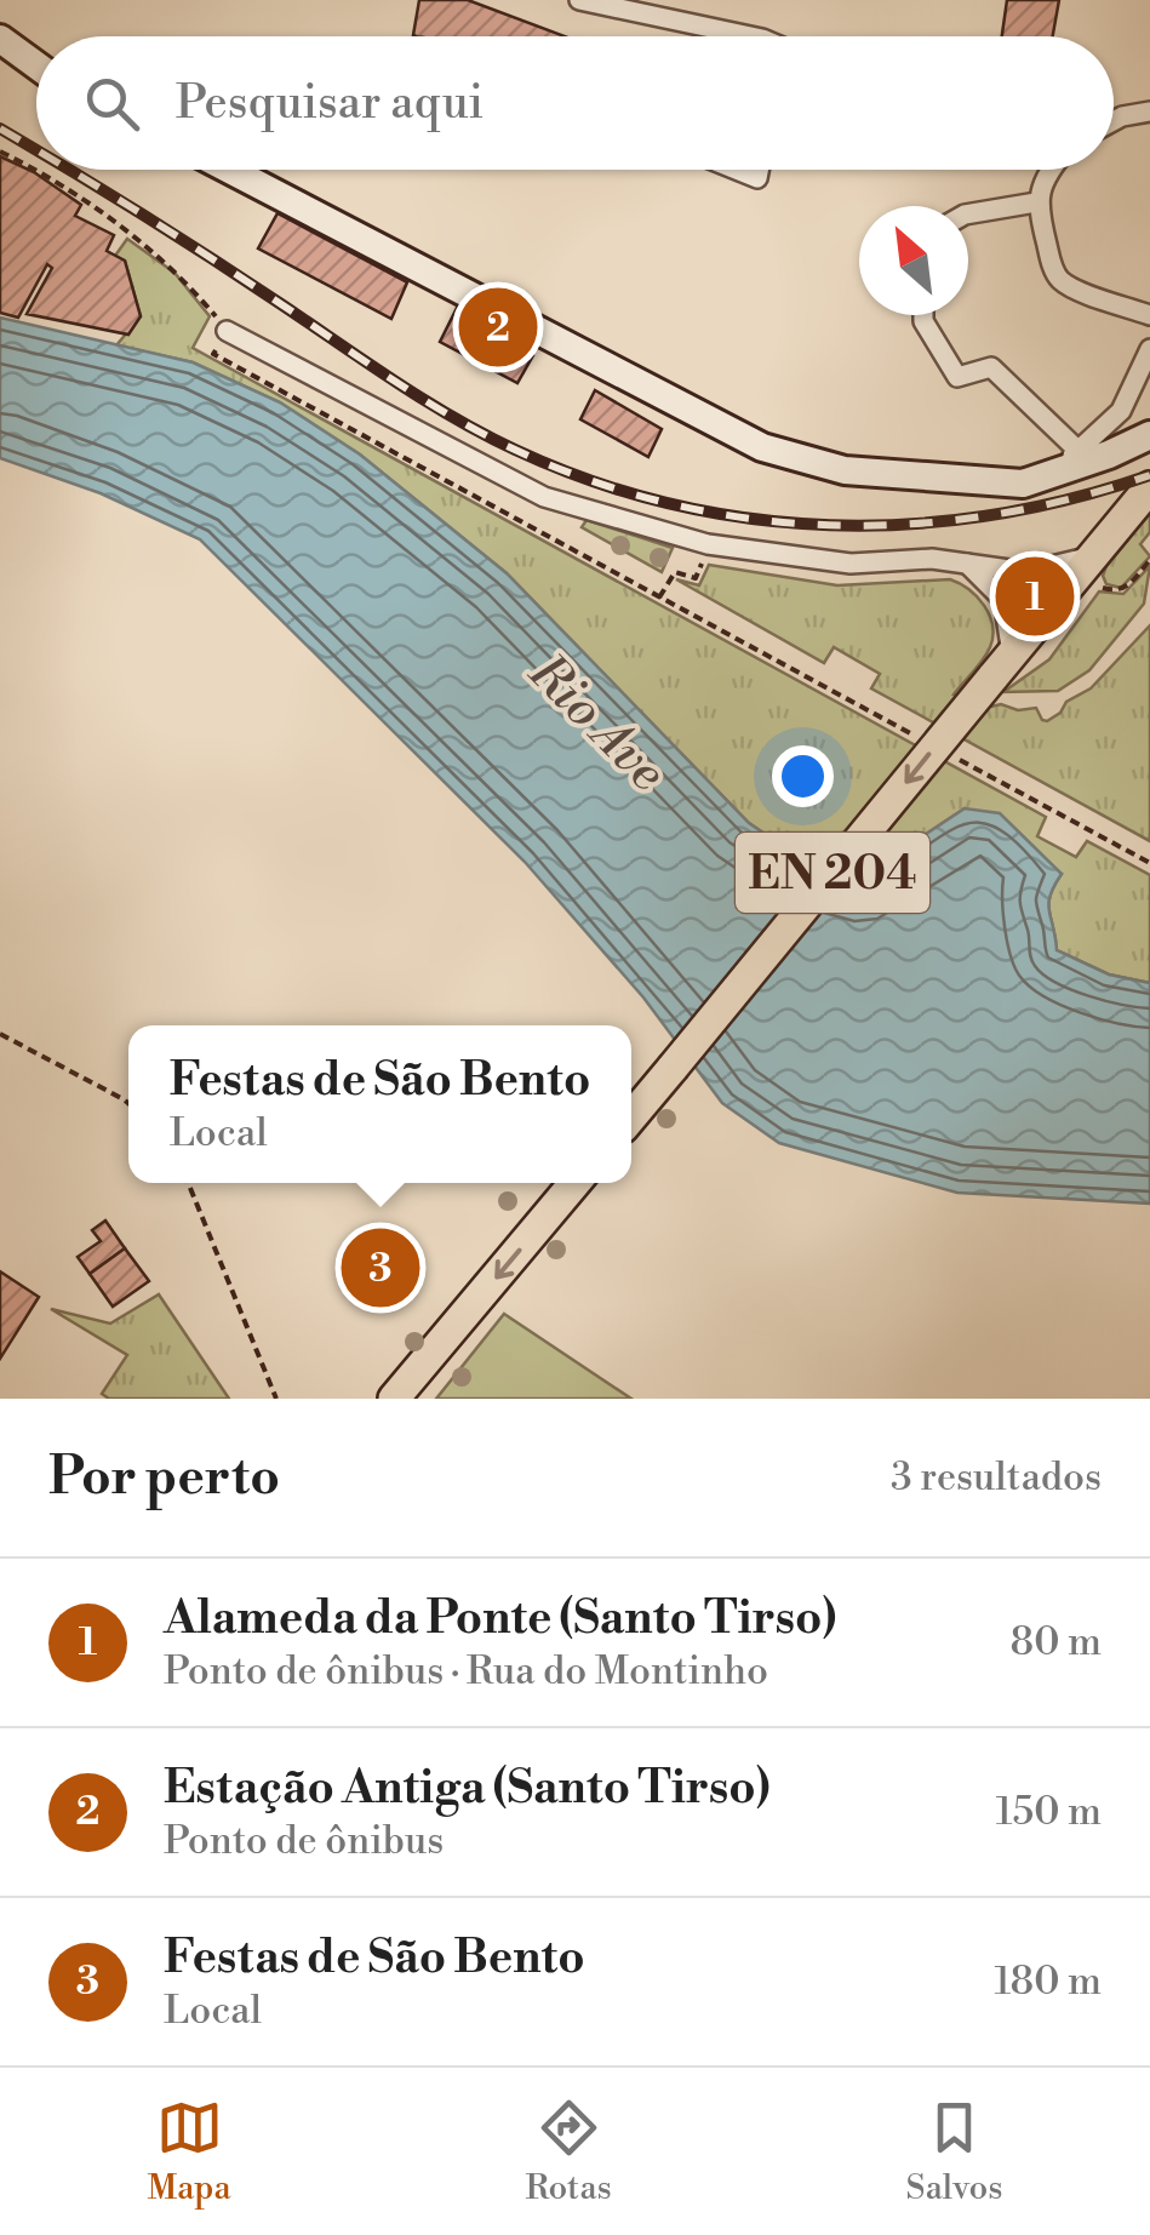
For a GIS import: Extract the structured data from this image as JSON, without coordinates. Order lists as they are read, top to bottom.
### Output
{
  "streets": {
    "main road": ["EN 204"]
  },
  "water": ["Rio Ave"],
  "north": "top left",
  "page": {
    "search": "Pesquisar aqui",
    "pins": ["2", "1", "3"],
    "popup": ["Festas de São Bento", "Local"],
    "heading": ["Por perto", "3 resultados"],
    "list": [
      {
        "mark": "1",
        "name": "Alameda da Ponte (Santo Tirso)",
        "note": "Ponto de ônibus · Rua do Montinho",
        "value": "80 m"
      },
      {
        "mark": "2",
        "name": "Estação Antiga (Santo Tirso)",
        "note": "Ponto de ônibus",
        "value": "150 m"
      },
      {
        "mark": "3",
        "name": "Festas de São Bento",
        "note": "Local",
        "value": "180 m"
      }
    ],
    "nav": ["Mapa", "Rotas", "Salvos"]
  }
}
